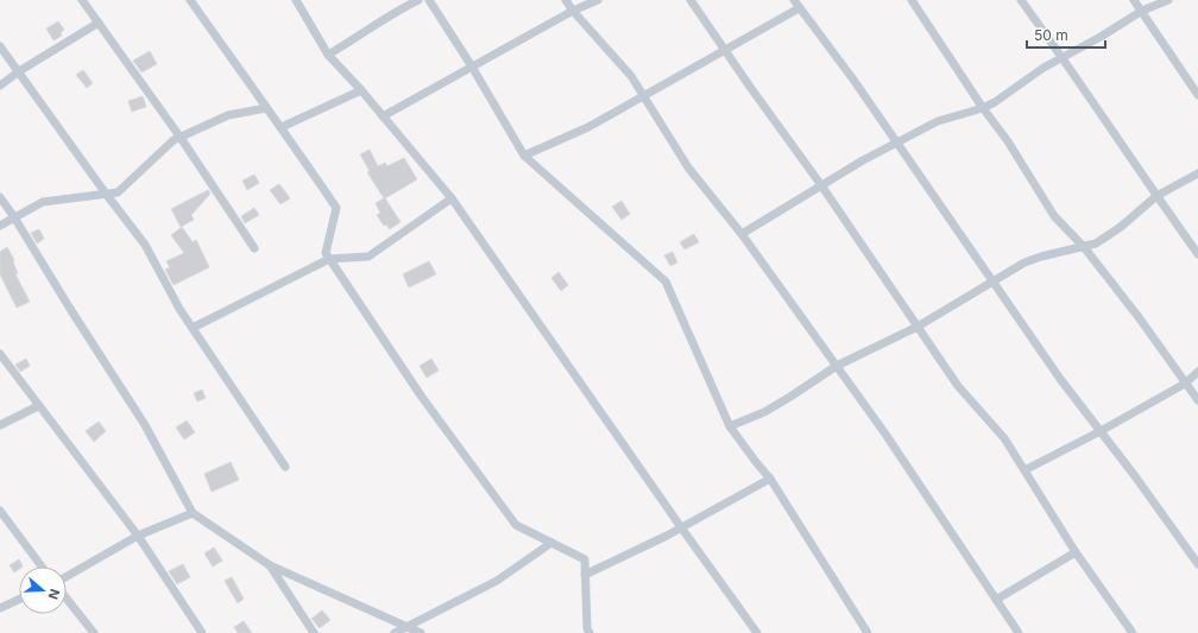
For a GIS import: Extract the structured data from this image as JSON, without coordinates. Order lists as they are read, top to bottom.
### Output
{
  "scale_bar": "50 m",
  "north": "right"
}
